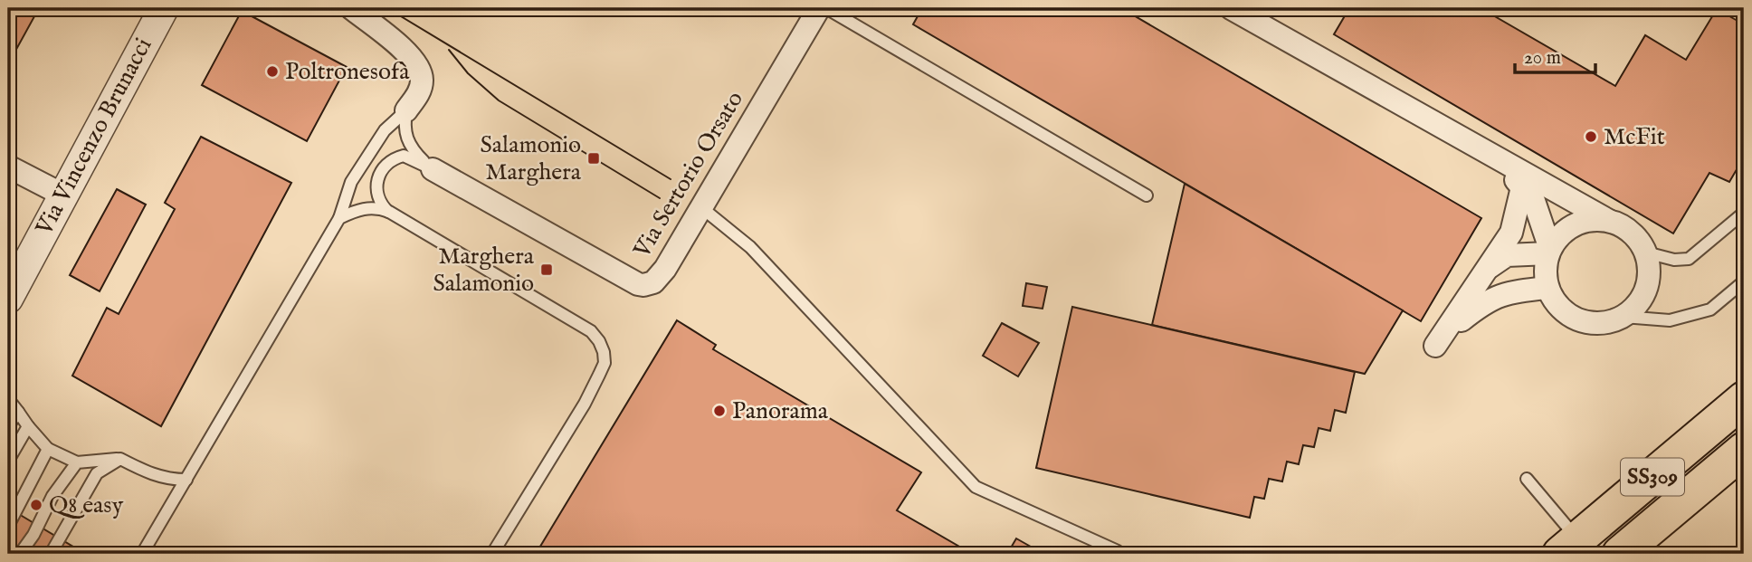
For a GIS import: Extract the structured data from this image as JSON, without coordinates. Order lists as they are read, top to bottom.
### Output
{
  "streets": {
    "main road": ["SS309"],
    "street": ["Via Vincenzo Brunacci", "Via Sertorio Orsato"]
  },
  "places": {
    "other": [
      "Poltronesofà",
      "McFit",
      "Panorama",
      "Q8 easy"
    ],
    "transit": ["Salamonio Marghera", "Marghera Salamonio"]
  },
  "scale_bar": "20 m"
}
